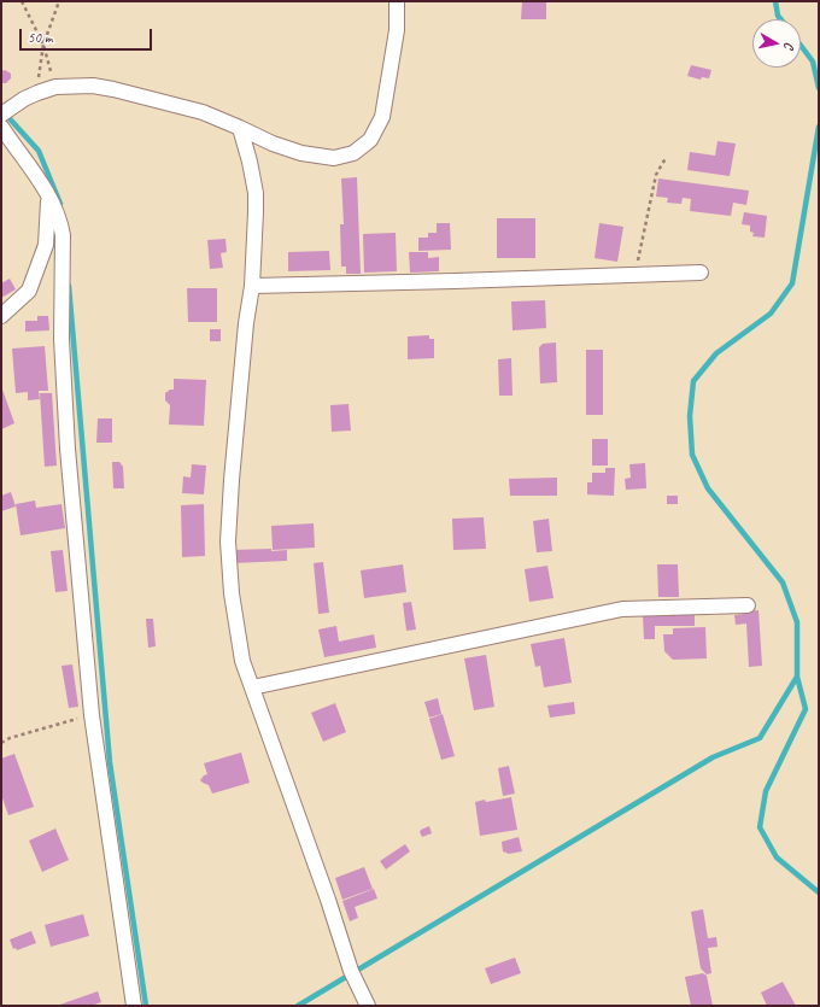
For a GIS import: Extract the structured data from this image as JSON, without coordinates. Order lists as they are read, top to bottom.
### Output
{
  "scale_bar": "50 m",
  "north": "right"
}
